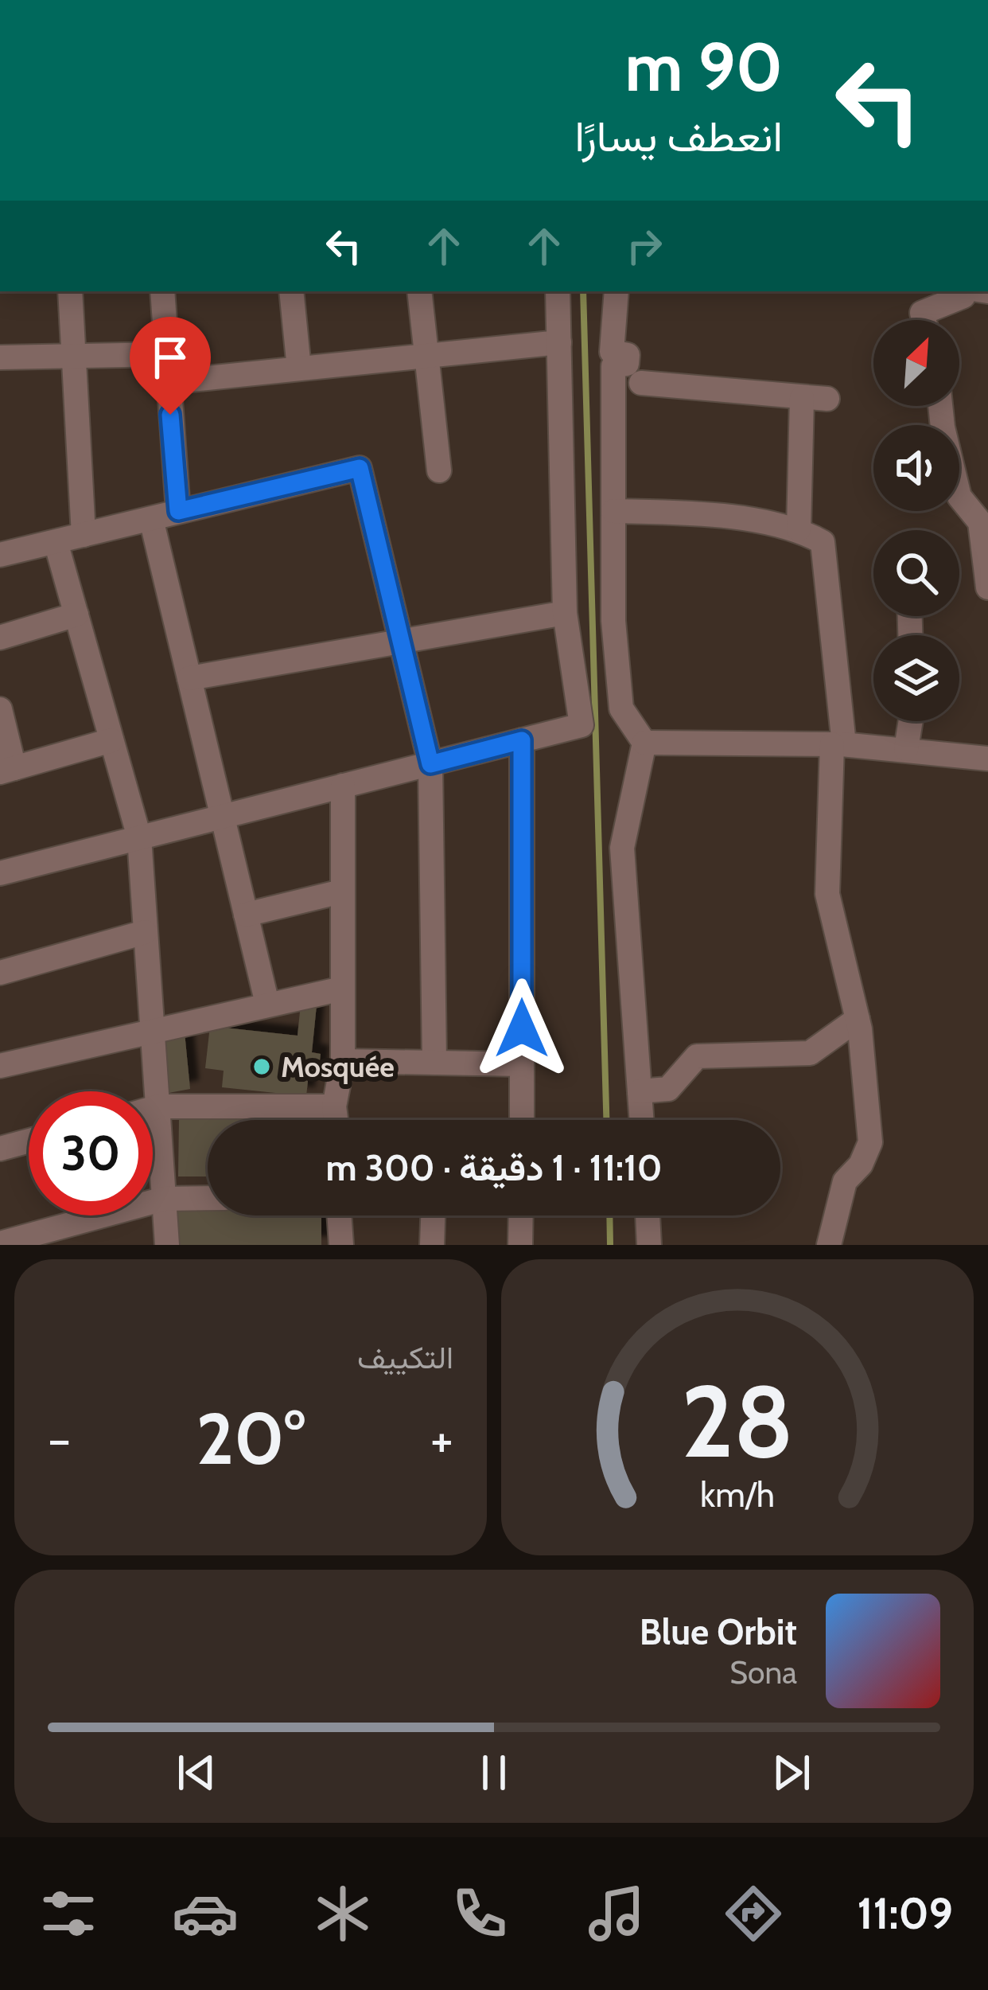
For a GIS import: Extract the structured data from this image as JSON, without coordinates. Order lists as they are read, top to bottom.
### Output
{
  "places": ["Mosquée"],
  "north": "top right",
  "page": {
    "turn": ["90 m", "انعطف يسارًا"],
    "limit": "30",
    "trip": "11:10 · 1 دقيقة · 300 m",
    "tile": "التكييف",
    "heat": ["−", "20°", "+"],
    "song": ["Blue Orbit", "Sona"],
    "tabs": "11:09",
    "gauge": ["28", "km/h"]
  }
}
